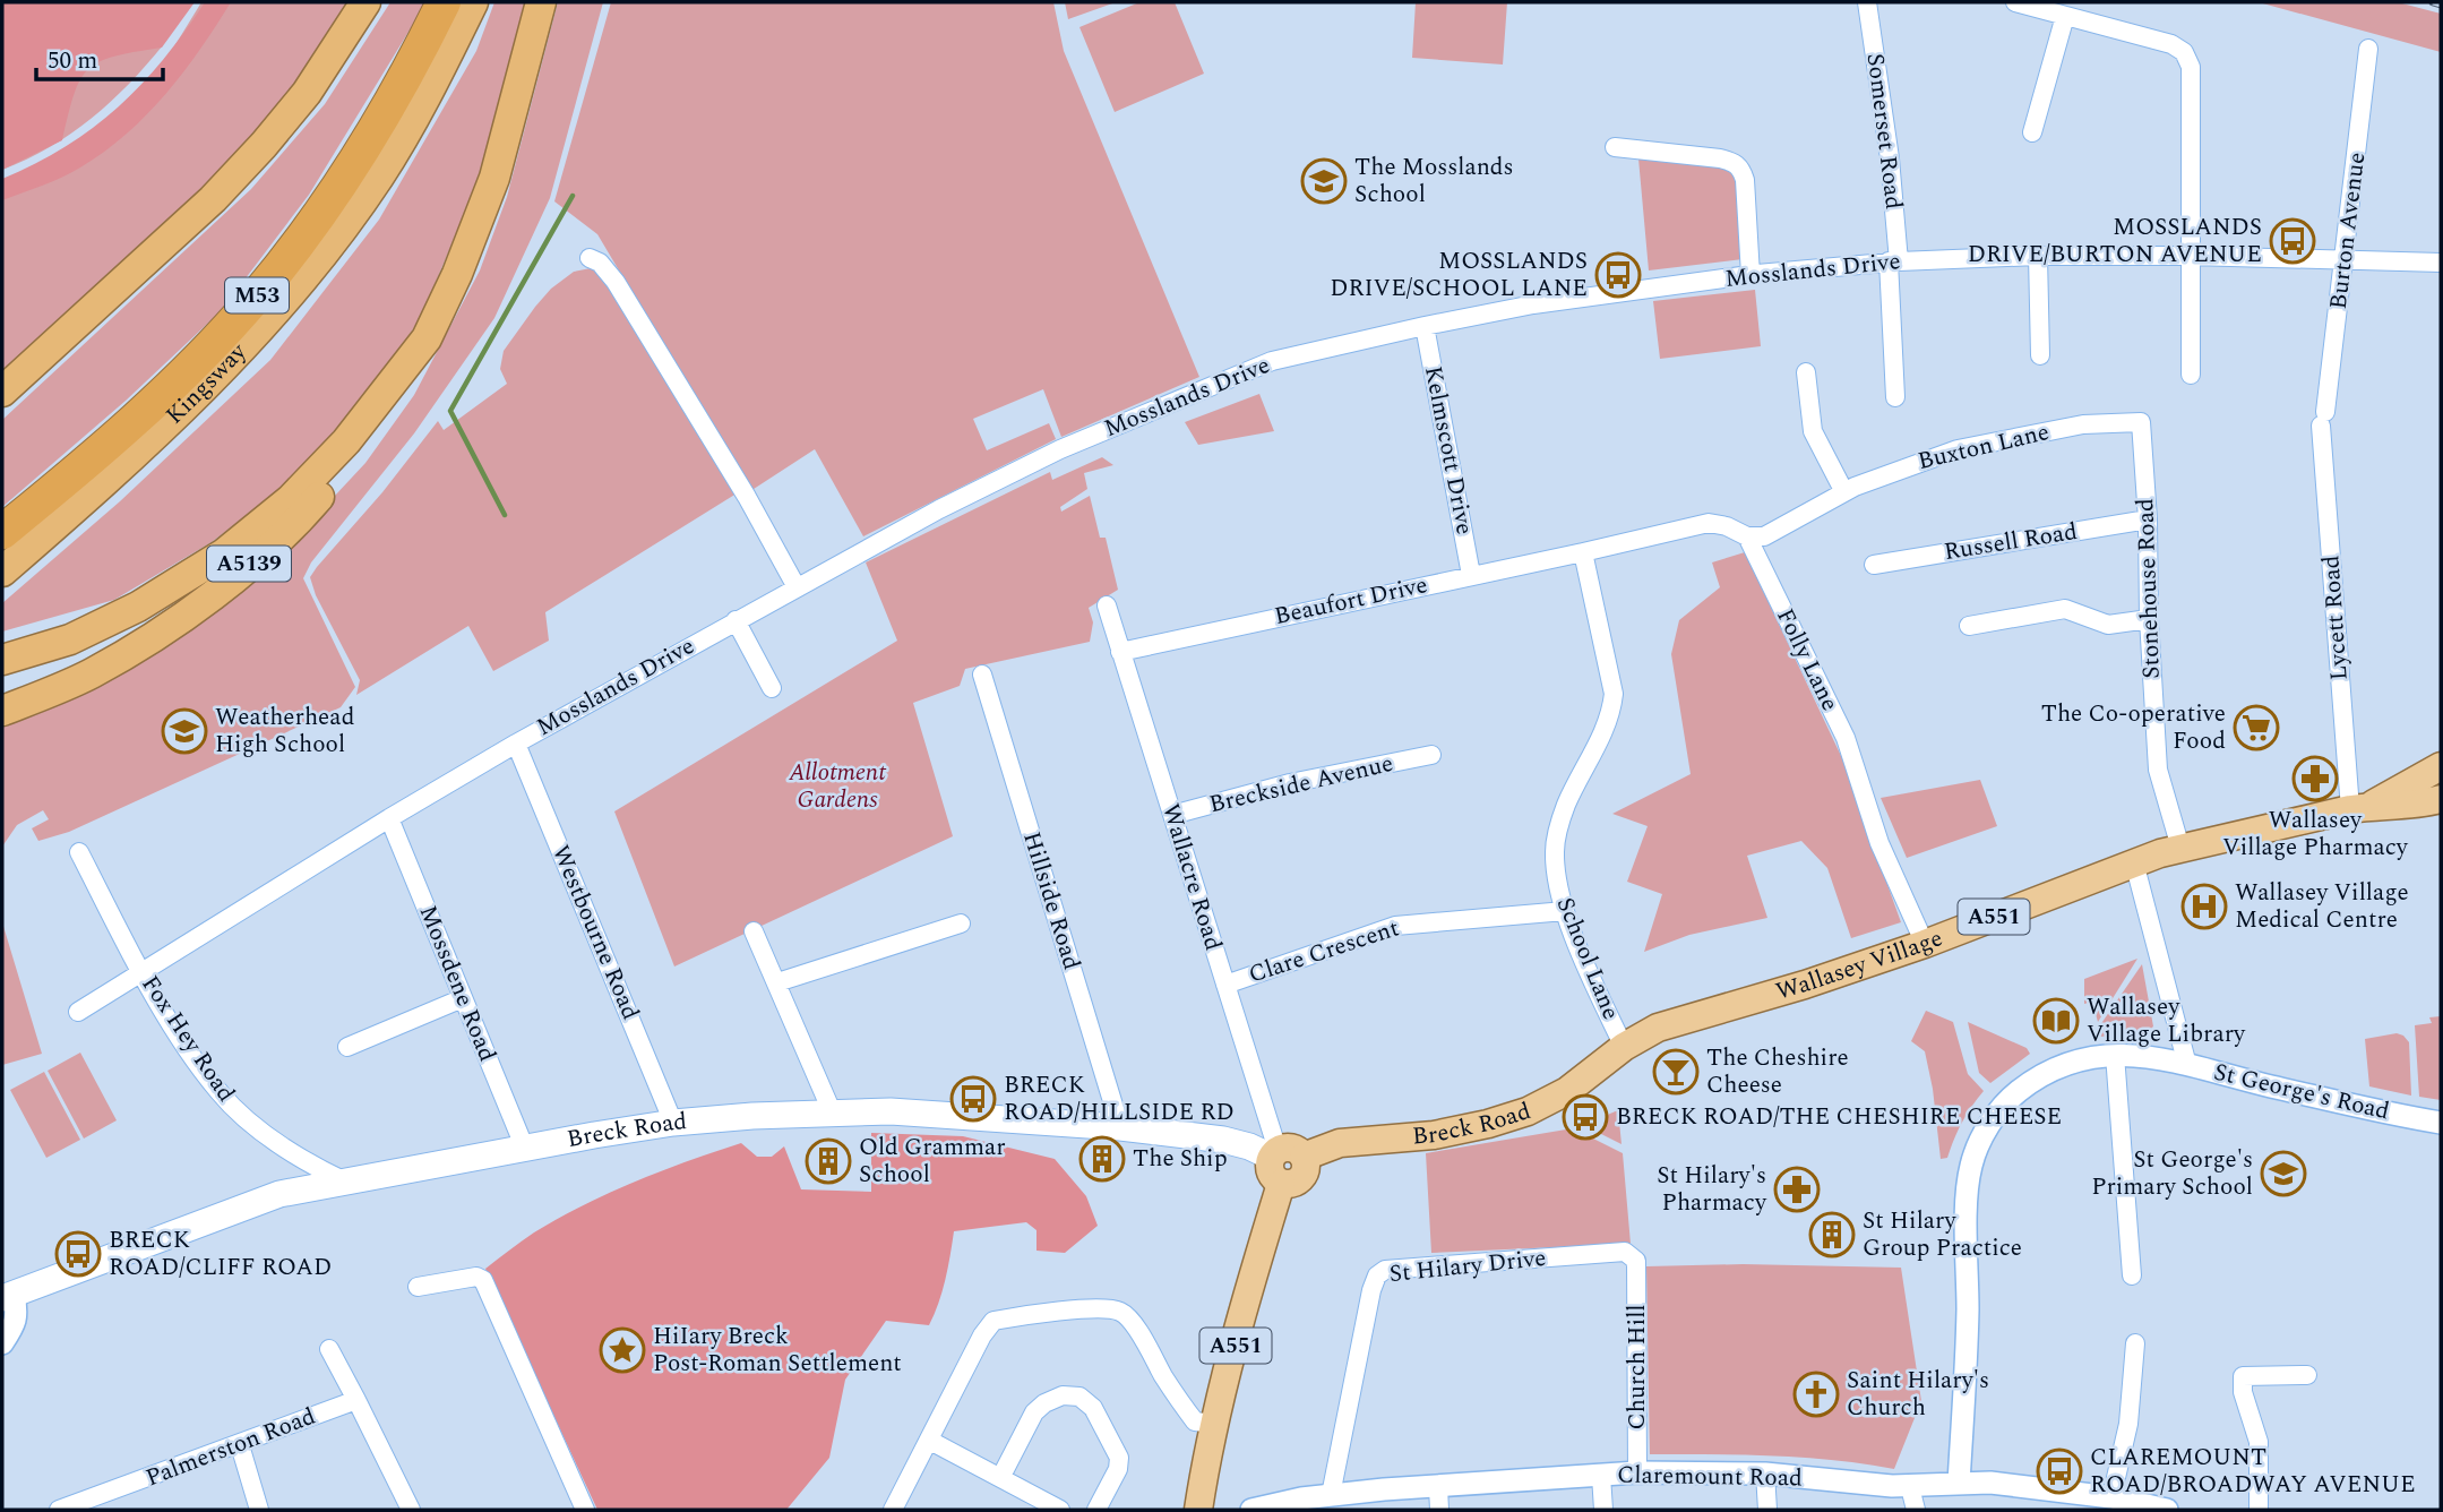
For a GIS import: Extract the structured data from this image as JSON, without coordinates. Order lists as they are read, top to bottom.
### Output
{
  "streets": {
    "highway": ["M53", "Kingsway", "A5139"],
    "main road": ["A551", "Wallasey Village", "Breck Road"],
    "street": [
      "Somerset Road",
      "Burton Avenue",
      "Mosslands Drive",
      "Buxton Lane",
      "Kelmscott Drive",
      "Russell Road",
      "Stonehouse Road",
      "Beaufort Drive",
      "Lycett Road",
      "Folly Lane",
      "Breckside Avenue",
      "Wallacre Road",
      "Hillside Road",
      "Westbourne Road",
      "Clare Crescent",
      "School Lane",
      "Mossdene Road",
      "Fox Hey Road",
      "St George's Road",
      "St Hilary Drive",
      "Church Hill",
      "Palmerston Road",
      "Claremount Road"
    ]
  },
  "crossings": [
    ["Somerset Road", "Mosslands Drive"],
    ["Burton Avenue", "Mosslands Drive"],
    ["Burton Avenue", "Lycett Road"],
    ["Mosslands Drive", "Kelmscott Drive"],
    ["Mosslands Drive", "Westbourne Road"],
    ["Mosslands Drive", "Mossdene Road"],
    ["Mosslands Drive", "Fox Hey Road"],
    ["Buxton Lane", "Stonehouse Road"],
    ["Buxton Lane", "Folly Lane"],
    ["Kelmscott Drive", "Beaufort Drive"],
    ["Russell Road", "Stonehouse Road"],
    ["Stonehouse Road", "Wallasey Village"],
    ["Beaufort Drive", "Wallacre Road"],
    ["Beaufort Drive", "School Lane"],
    ["Lycett Road", "Wallasey Village"],
    ["Folly Lane", "Wallasey Village"],
    ["Breckside Avenue", "Wallacre Road"],
    ["Wallacre Road", "A551"],
    ["Wallacre Road", "Clare Crescent"],
    ["Wallacre Road", "Breck Road"],
    ["Hillside Road", "Breck Road"],
    ["A551", "Breck Road"],
    ["Westbourne Road", "Breck Road"],
    ["Clare Crescent", "School Lane"],
    ["School Lane", "Wallasey Village"],
    ["School Lane", "Breck Road"],
    ["Wallasey Village", "Breck Road"],
    ["Mossdene Road", "Breck Road"],
    ["Fox Hey Road", "Breck Road"],
    ["St George's Road", "Claremount Road"],
    ["St Hilary Drive", "Church Hill"],
    ["St Hilary Drive", "Claremount Road"],
    ["Church Hill", "Claremount Road"]
  ],
  "parks": ["Allotment Gardens"],
  "places": {
    "school or university": ["The Mosslands School", "Weatherhead High School", "St George's Primary School"],
    "bus stop": [
      "MOSSLANDS DRIVE/BURTON AVENUE",
      "MOSSLANDS DRIVE/SCHOOL LANE",
      "BRECK ROAD/HILLSIDE RD",
      "BRECK ROAD/THE CHESHIRE CHEESE",
      "BRECK ROAD/CLIFF ROAD",
      "CLAREMOUNT ROAD/BROADWAY AVENUE"
    ],
    "supermarket": ["The Co-operative Food"],
    "pharmacy": ["Wallasey Village Pharmacy", "St Hilary's Pharmacy"],
    "hospital": ["Wallasey Village Medical Centre"],
    "library": ["Wallasey Village Library"],
    "bar": ["The Cheshire Cheese"],
    "building": ["The Ship", "Old Grammar School", "St Hilary Group Practice"],
    "place": ["HiIary Breck Post-Roman Settlement"],
    "church": ["Saint Hilary's Church"]
  },
  "scale_bar": "50 m"
}
